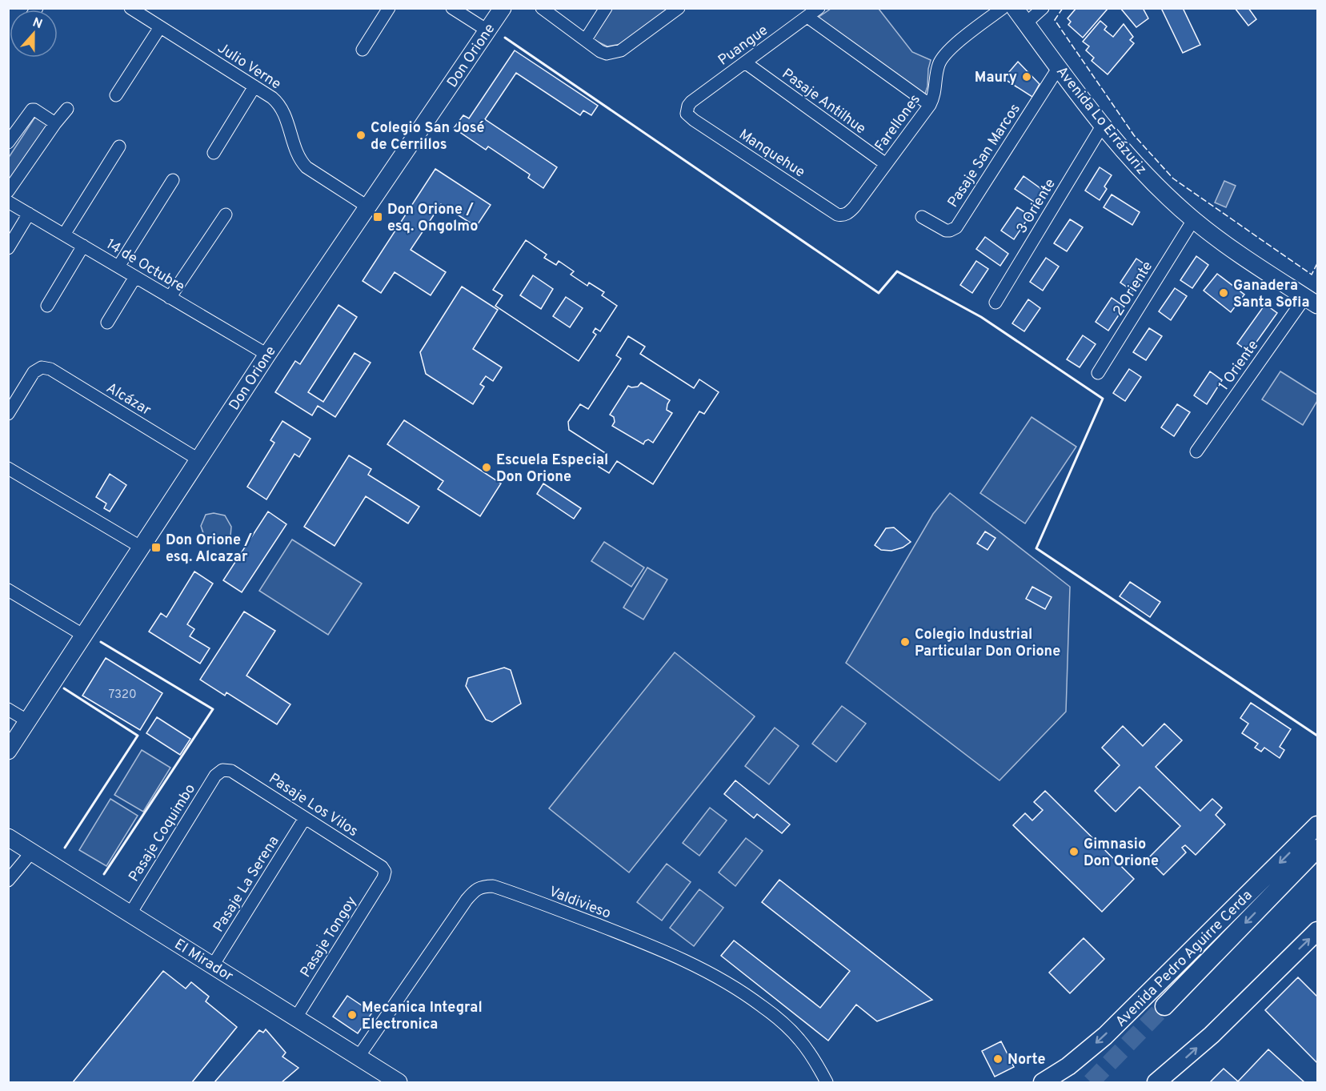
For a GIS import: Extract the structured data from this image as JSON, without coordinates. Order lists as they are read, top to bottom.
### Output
{
  "streets": {
    "main road": ["Avenida Pedro Aguirre Cerda"],
    "street": [
      "Puangue",
      "Don Orione",
      "Julio Verne",
      "Pasaje Antilhue",
      "Avenida Lo Errázuriz",
      "Farellones",
      "Manquehue",
      "Pasaje San Marcos",
      "3 Oriente",
      "14 de Octubre",
      "2 Oriente",
      "1 Oriente",
      "Alcázar",
      "Pasaje Los Vilos",
      "Pasaje Coquimbo",
      "Pasaje La Serena",
      "Valdivieso",
      "Pasaje Tongoy",
      "El Mirador"
    ]
  },
  "crossings": [
    ["Puangue", "Pasaje Antilhue"],
    ["Puangue", "Manquehue"],
    ["Don Orione", "Julio Verne"],
    ["Don Orione", "14 de Octubre"],
    ["Don Orione", "Alcázar"],
    ["Pasaje Antilhue", "Farellones"],
    ["Avenida Lo Errázuriz", "Pasaje San Marcos"],
    ["Avenida Lo Errázuriz", "3 Oriente"],
    ["Avenida Lo Errázuriz", "2 Oriente"],
    ["Avenida Lo Errázuriz", "1 Oriente"],
    ["Farellones", "Manquehue"],
    ["Pasaje Los Vilos", "Pasaje Coquimbo"],
    ["Pasaje Los Vilos", "Pasaje La Serena"],
    ["Pasaje Los Vilos", "Pasaje Tongoy"],
    ["Pasaje Coquimbo", "El Mirador"],
    ["Pasaje La Serena", "El Mirador"],
    ["Valdivieso", "El Mirador"],
    ["Pasaje Tongoy", "El Mirador"]
  ],
  "places": {
    "other": [
      "Maury",
      "Colegio San José de Cerrillos",
      "Ganadera Santa Sofia",
      "Escuela Especial Don Orione",
      "Colegio Industrial Particular Don Orione",
      "Gimnasio Don Orione",
      "Mecanica Integral Electronica",
      "Norte"
    ],
    "transit": ["Don Orione / esq. Ongolmo", "Don Orione / esq. Alcazar"]
  },
  "house_numbers": ["7320"],
  "north": "top"
}
